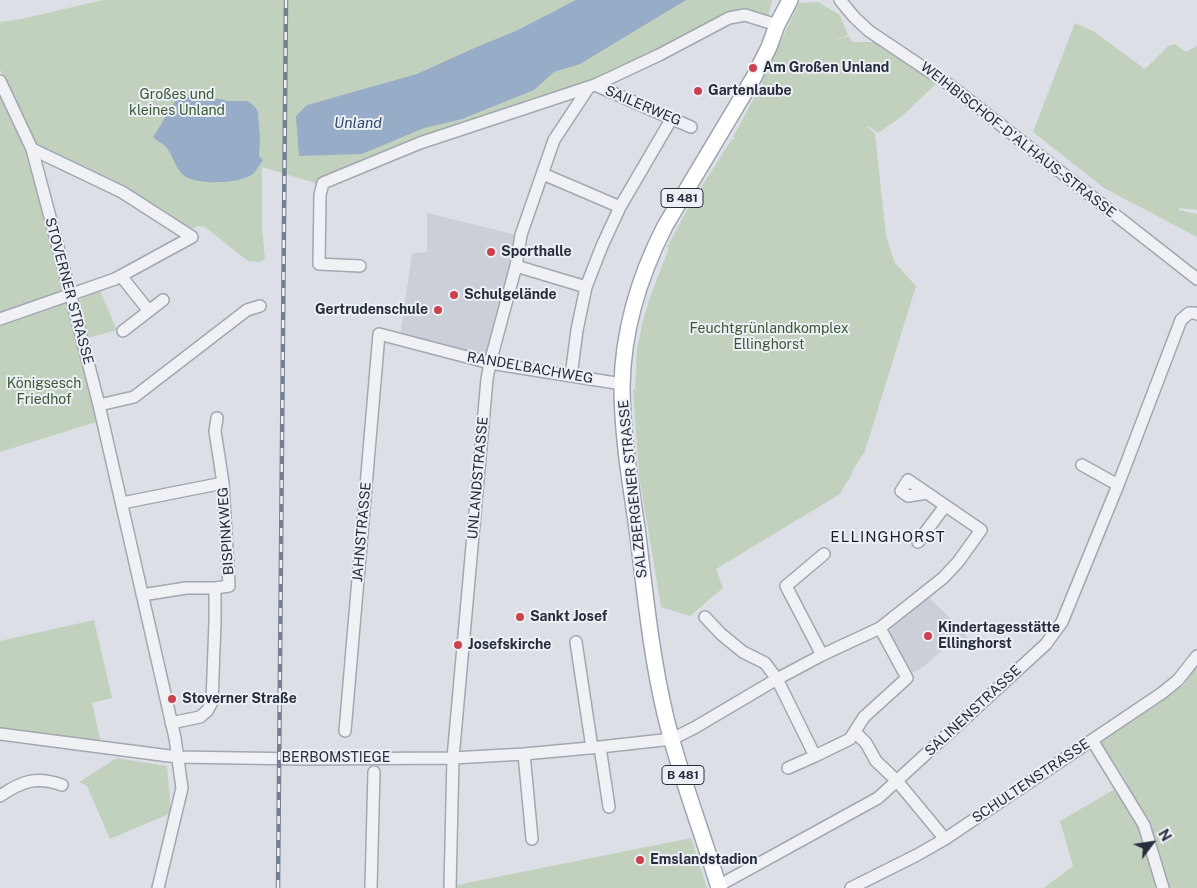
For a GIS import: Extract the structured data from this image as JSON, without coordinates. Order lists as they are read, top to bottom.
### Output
{
  "streets": {
    "main road": ["B 481", "SALZBERGENER STRASSE"],
    "street": [
      "SAILERWEG",
      "WEIHBISCHOF-D'ALHAUS-STRASSE",
      "STOVERNER STRASSE",
      "RANDELBACHWEG",
      "UNLANDSTRASSE",
      "BISPINKWEG",
      "JAHNSTRASSE",
      "SALINENSTRASSE",
      "BERBOMSTIEGE",
      "SCHULTENSTRASSE"
    ]
  },
  "crossings": [
    ["SAILERWEG", "UNLANDSTRASSE"],
    ["STOVERNER STRASSE", "BISPINKWEG"],
    ["STOVERNER STRASSE", "BERBOMSTIEGE"],
    ["RANDELBACHWEG", "UNLANDSTRASSE"],
    ["RANDELBACHWEG", "SALZBERGENER STRASSE"],
    ["RANDELBACHWEG", "JAHNSTRASSE"],
    ["UNLANDSTRASSE", "BERBOMSTIEGE"],
    ["SALZBERGENER STRASSE", "SALINENSTRASSE"],
    ["SALZBERGENER STRASSE", "BERBOMSTIEGE"]
  ],
  "districts": ["ELLINGHORST"],
  "water": ["Unland"],
  "parks": ["Großes und kleines Unland", "Feuchtgrünlandkomplex Ellinghorst", "Königsesch Friedhof"],
  "places": [
    "Am Großen Unland",
    "Gartenlaube",
    "Sporthalle",
    "Schulgelände",
    "Gertrudenschule",
    "Sankt Josef",
    "Kindertagesstätte Ellinghorst",
    "Josefskirche",
    "Stoverner Straße",
    "Emslandstadion"
  ],
  "north": "top right"
}
